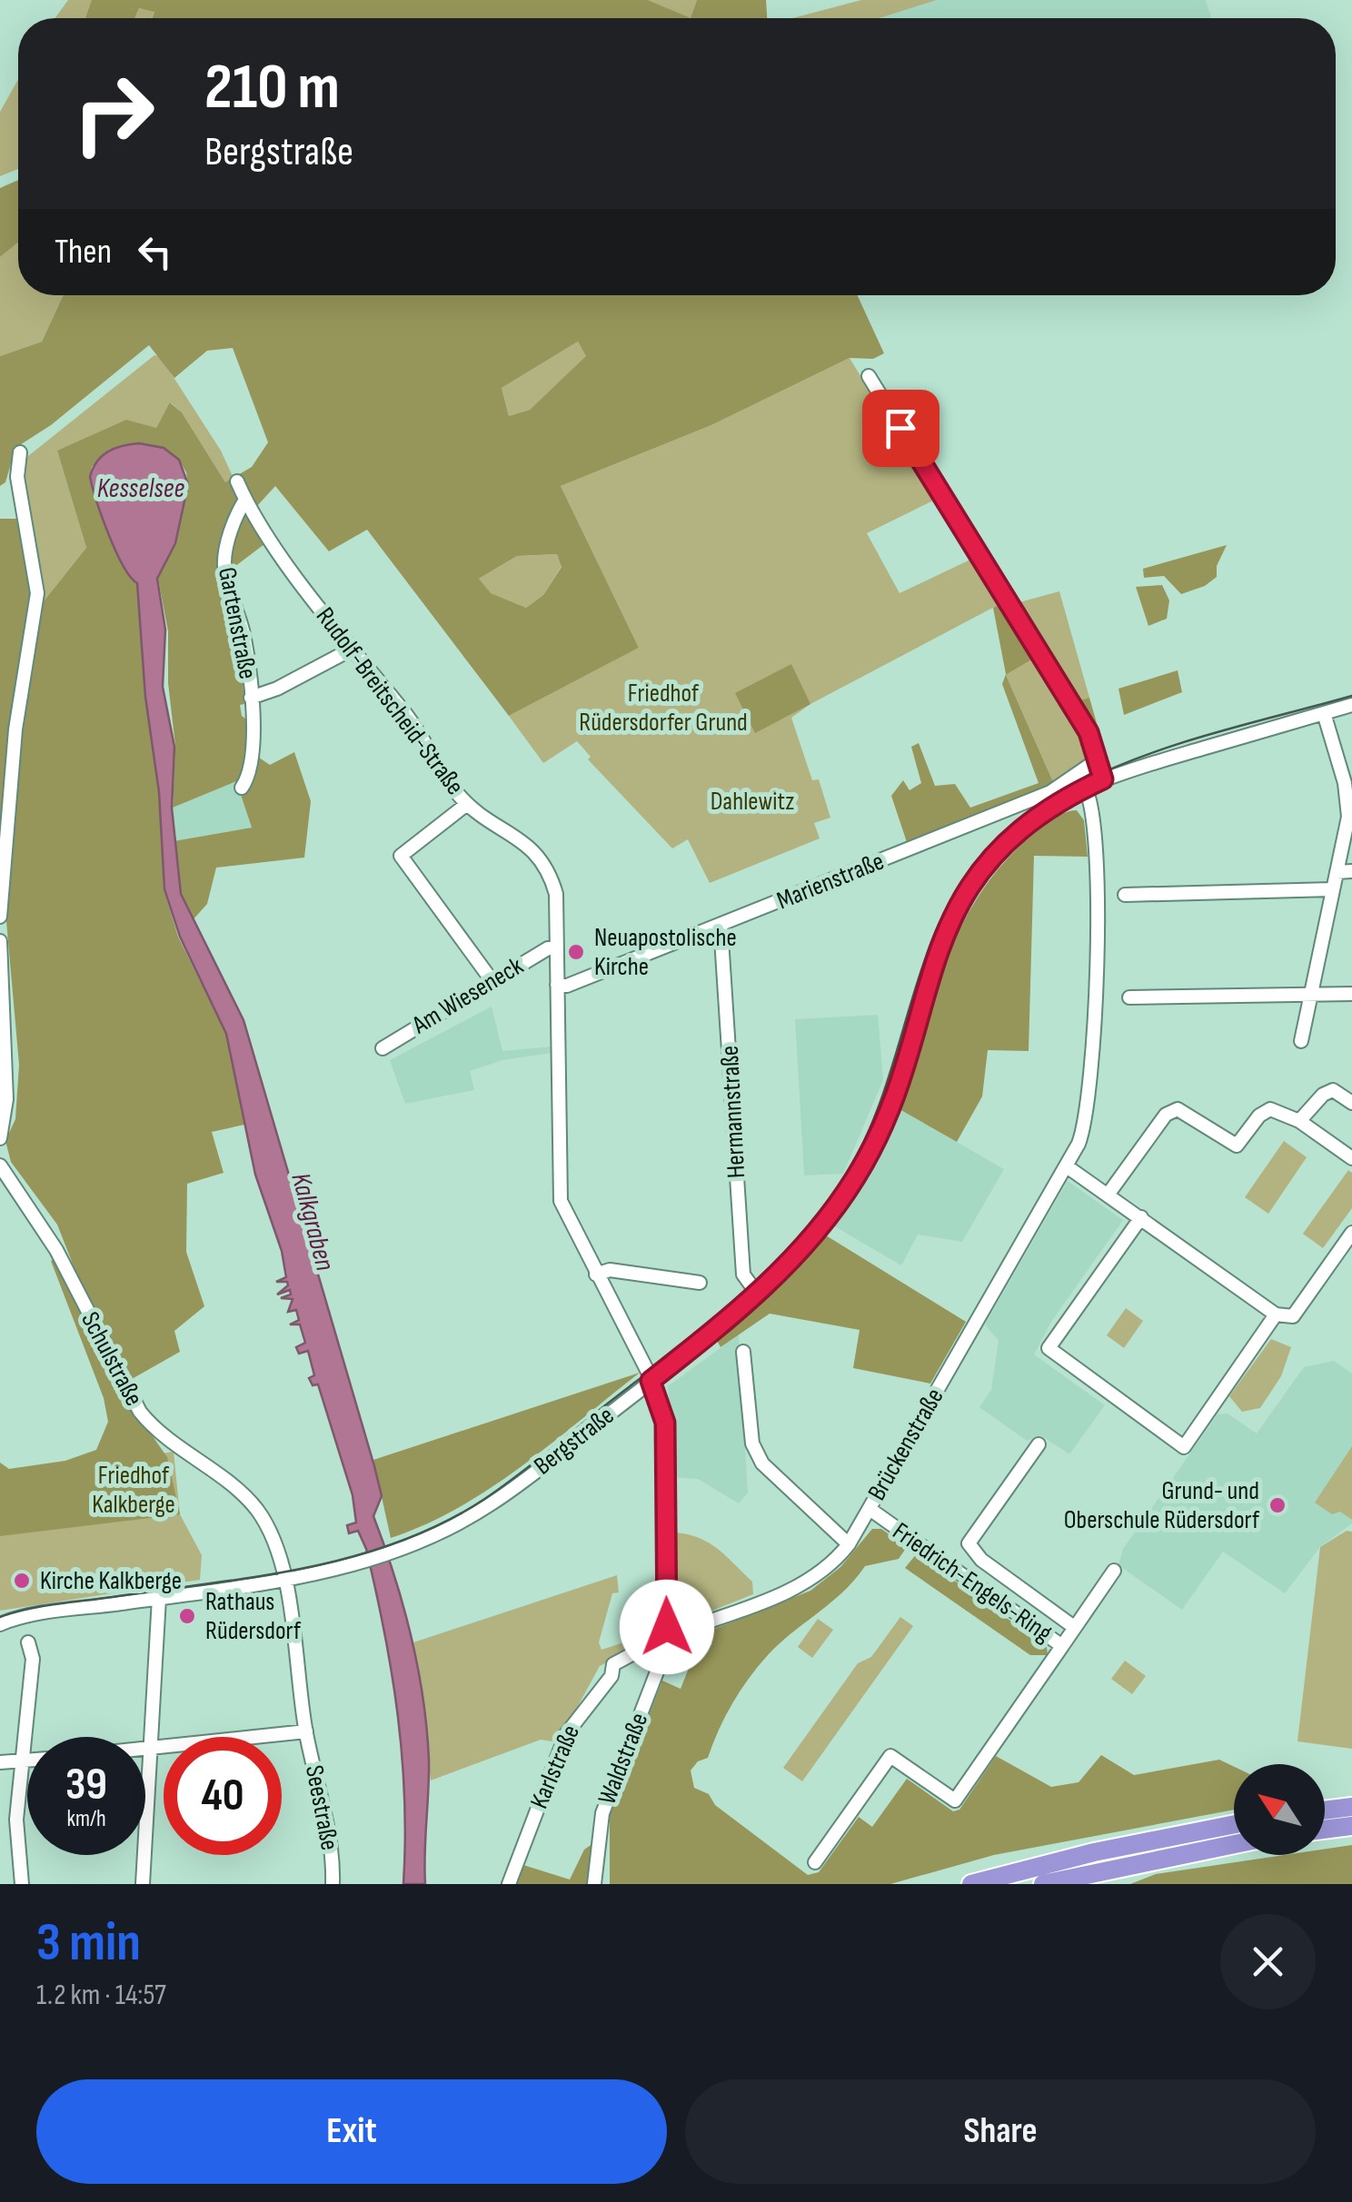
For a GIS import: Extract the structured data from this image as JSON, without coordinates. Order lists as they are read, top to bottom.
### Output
{
  "streets": {
    "street": [
      "Gartenstraße",
      "Rudolf-Breitscheid-Straße",
      "Marienstraße",
      "Am Wieseneck",
      "Hermannstraße",
      "Schulstraße",
      "Bergstraße",
      "Brückenstraße",
      "Friedrich-Engels-Ring",
      "Waldstraße",
      "Karlstraße",
      "Seestraße"
    ]
  },
  "crossings": [
    ["Gartenstraße", "Rudolf-Breitscheid-Straße"],
    ["Rudolf-Breitscheid-Straße", "Marienstraße"],
    ["Rudolf-Breitscheid-Straße", "Am Wieseneck"],
    ["Rudolf-Breitscheid-Straße", "Bergstraße"],
    ["Rudolf-Breitscheid-Straße", "Brückenstraße"],
    ["Rudolf-Breitscheid-Straße", "Waldstraße"],
    ["Rudolf-Breitscheid-Straße", "Karlstraße"],
    ["Marienstraße", "Hermannstraße"],
    ["Hermannstraße", "Bergstraße"],
    ["Schulstraße", "Bergstraße"],
    ["Schulstraße", "Seestraße"],
    ["Bergstraße", "Brückenstraße"],
    ["Brückenstraße", "Friedrich-Engels-Ring"],
    ["Brückenstraße", "Waldstraße"],
    ["Brückenstraße", "Karlstraße"],
    ["Waldstraße", "Karlstraße"]
  ],
  "water": ["Kesselsee", "Kalkgraben"],
  "parks": ["Friedhof Rüdersdorfer Grund", "Dahlewitz", "Friedhof Kalkberge"],
  "places": [
    "Neuapostolische Kirche",
    "Grund- und Oberschule Rüdersdorf",
    "Kirche Kalkberge",
    "Rathaus Rüdersdorf"
  ],
  "north": "top left",
  "page": {
    "turn": ["210 m", "Bergstraße"],
    "then": "Then",
    "speed": "39 km/h",
    "limit": "40",
    "heading": ["3 min", "1.2 km · 14:57"],
    "buttons": ["Exit", "Share"]
  }
}
